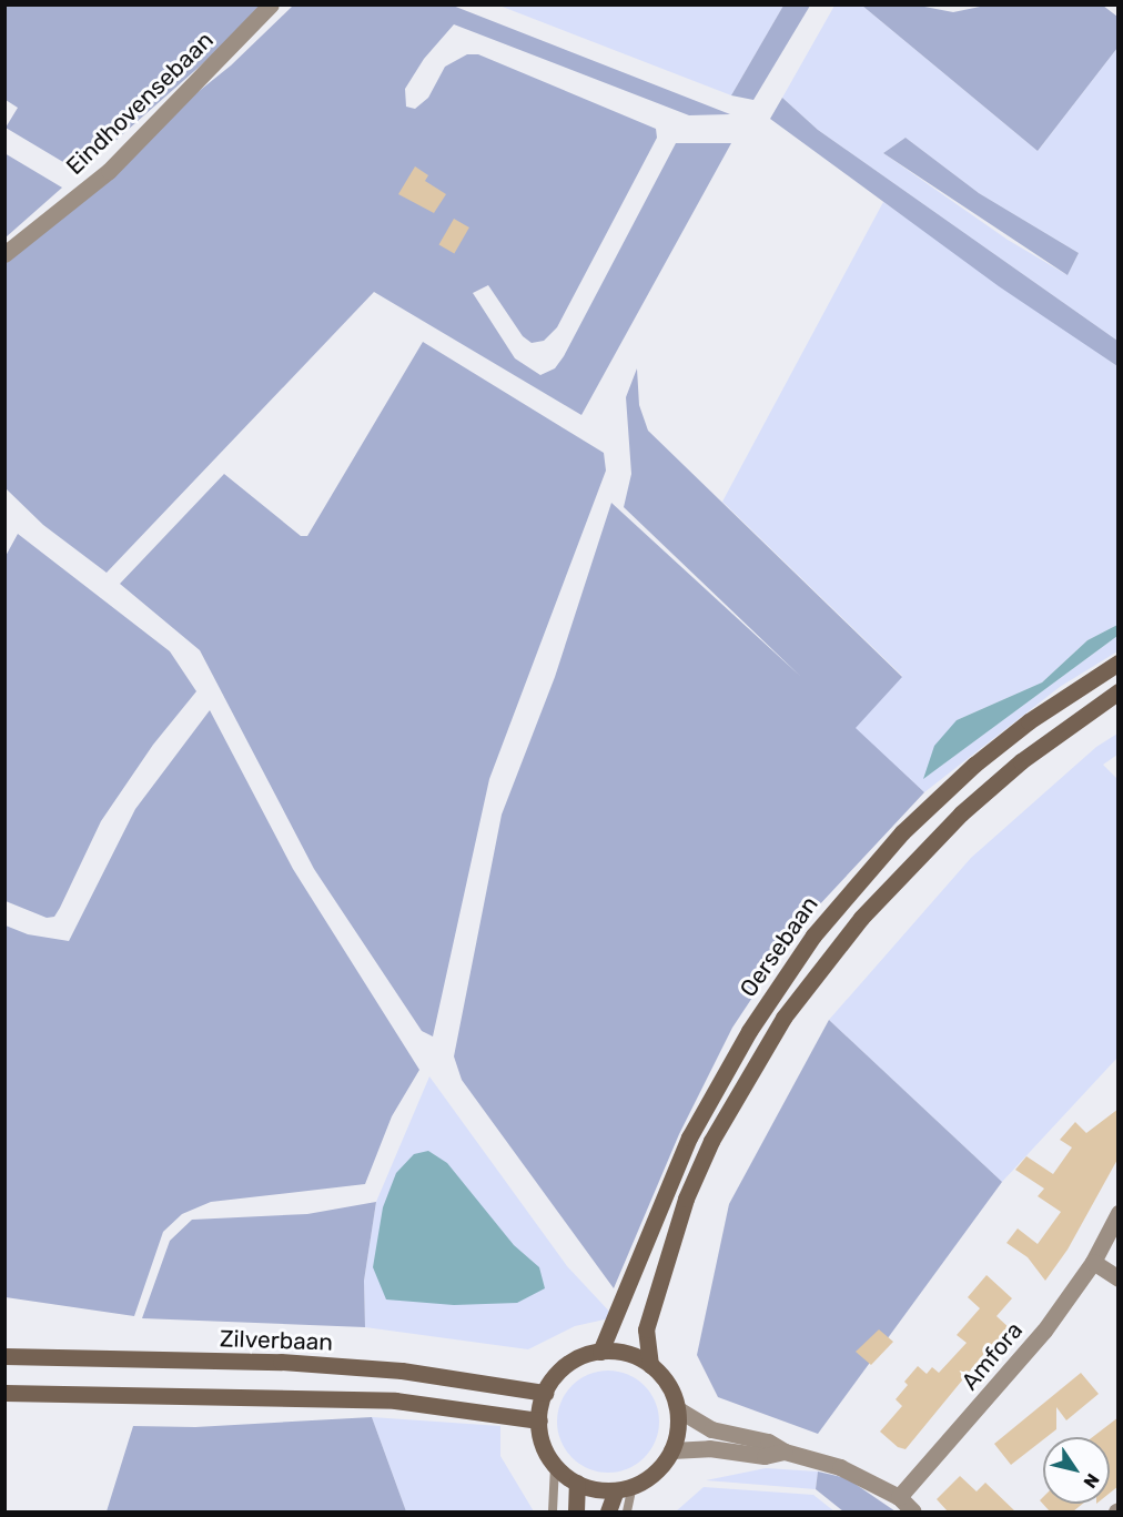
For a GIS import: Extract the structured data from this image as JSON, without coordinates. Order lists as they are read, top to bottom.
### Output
{
  "streets": {
    "main road": ["Oersebaan", "Zilverbaan"],
    "street": ["Eindhovensebaan", "Amfora"]
  },
  "crossings": [
    ["Oersebaan", "Zilverbaan"]
  ],
  "north": "bottom right"
}
